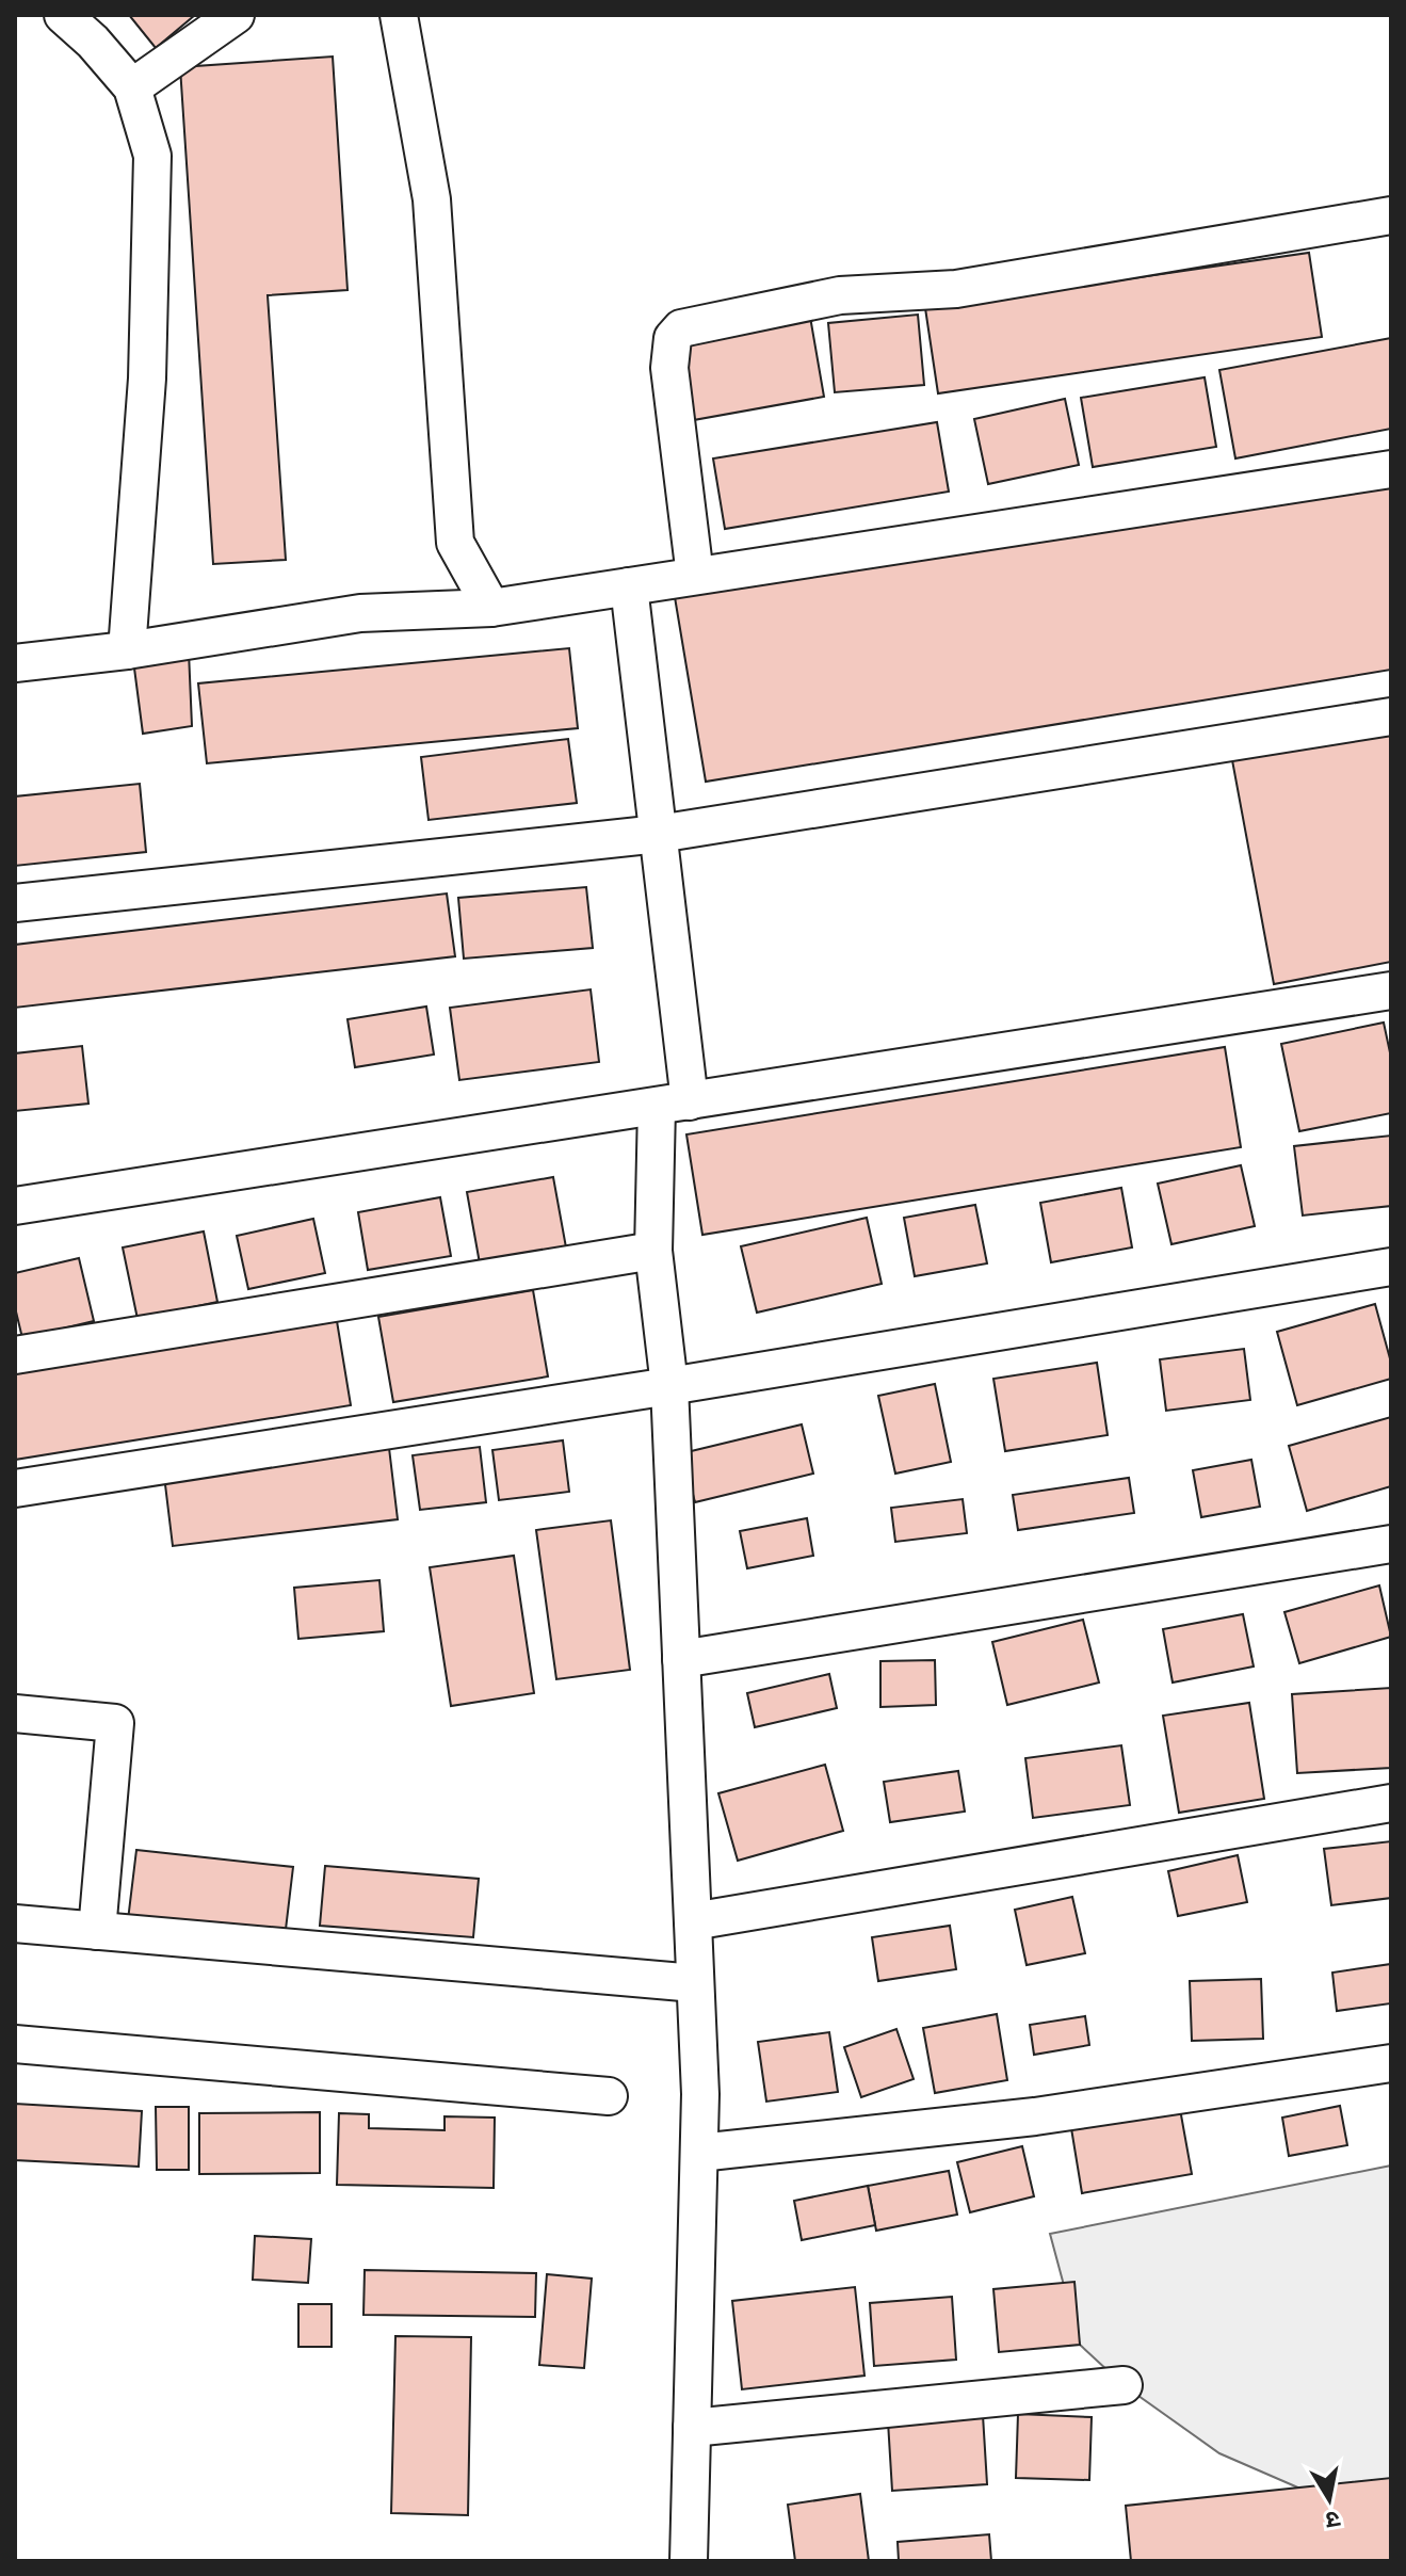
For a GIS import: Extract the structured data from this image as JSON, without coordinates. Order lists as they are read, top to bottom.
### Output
{
  "north": "bottom"
}
